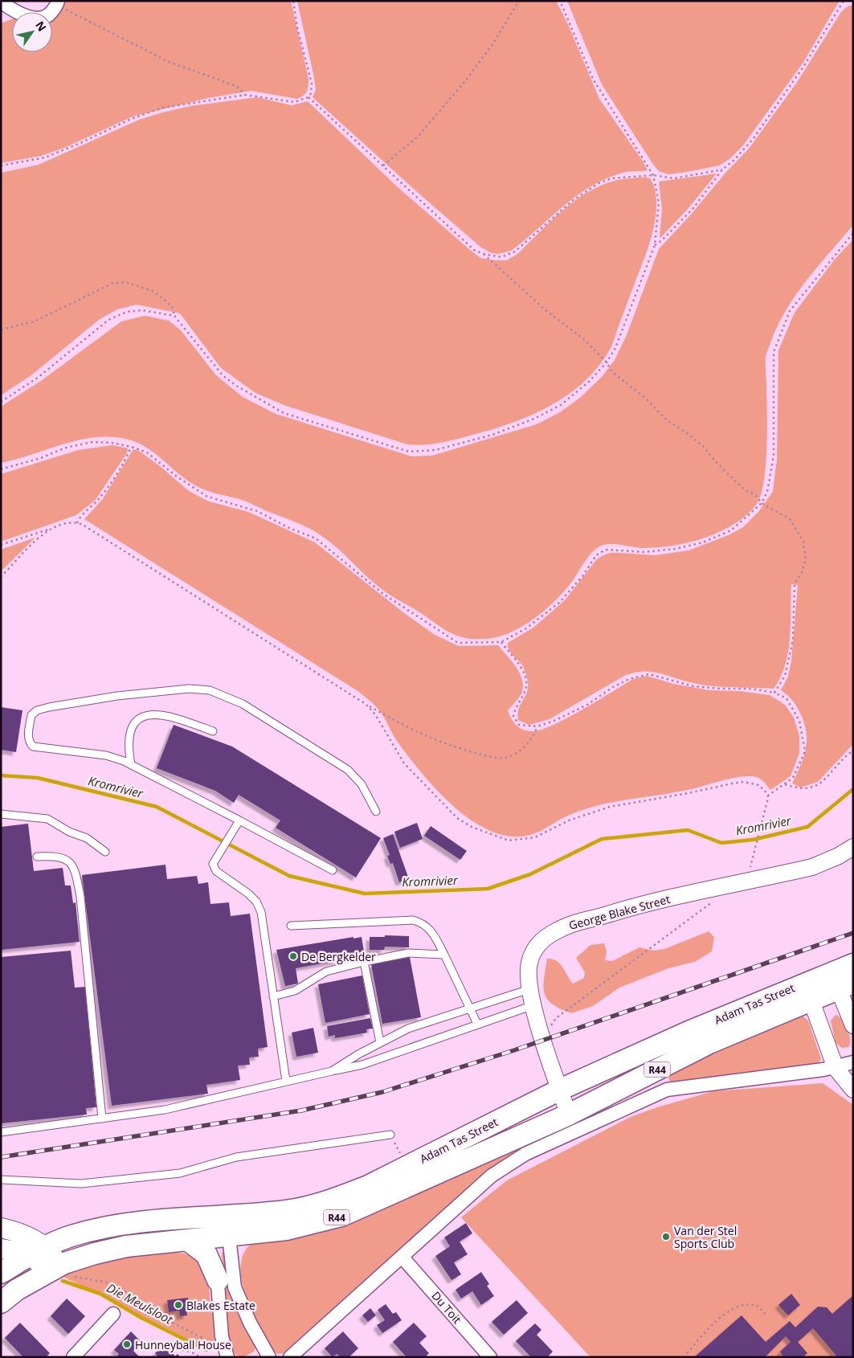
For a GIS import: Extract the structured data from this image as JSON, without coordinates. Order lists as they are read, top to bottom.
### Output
{
  "streets": {
    "main road": ["Adam Tas Street", "R44"],
    "street": ["George Blake Street", "Du Toit"]
  },
  "crossings": [
    ["George Blake Street", "Adam Tas Street"],
    ["Adam Tas Street", "R44"]
  ],
  "water": ["Kromrivier", "Die Meulsloot"],
  "places": [
    "De Bergkelder",
    "Van der Stel Sports Club",
    "Blakes Estate",
    "Hunneyball House"
  ],
  "north": "top right"
}
